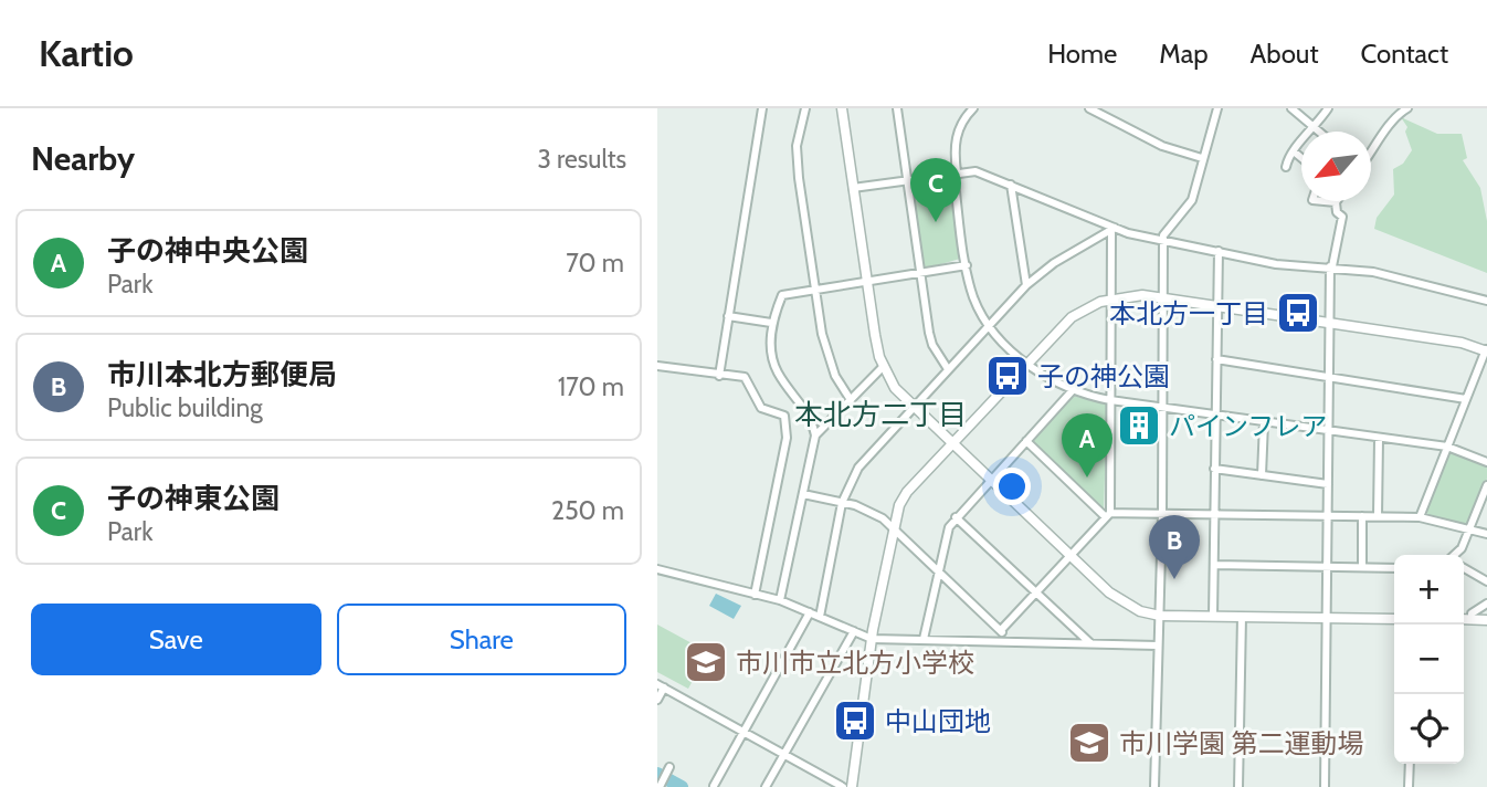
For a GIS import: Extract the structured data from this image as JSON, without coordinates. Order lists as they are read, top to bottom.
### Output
{
  "districts": ["本北方二丁目"],
  "places": {
    "bus stop": ["本北方一丁目", "子の神公園", "中山団地"],
    "building": ["パインフレア"],
    "school or university": ["市川市立北方小学校", "市川学園 第二運動場"]
  },
  "north": "bottom left",
  "page": {
    "header": "Kartio",
    "nav": [
      "Home",
      "Map",
      "About",
      "Contact"
    ],
    "heading": ["Nearby", "3 results"],
    "pins": ["C", "A", "B"],
    "list": [
      {
        "mark": "A",
        "name": "子の神中央公園",
        "note": "Park",
        "value": "70 m"
      },
      {
        "mark": "B",
        "name": "市川本北方郵便局",
        "note": "Public building",
        "value": "170 m"
      },
      {
        "mark": "C",
        "name": "子の神東公園",
        "note": "Park",
        "value": "250 m"
      }
    ],
    "map_buttons": ["+", "−"],
    "buttons": ["Save", "Share"]
  }
}
